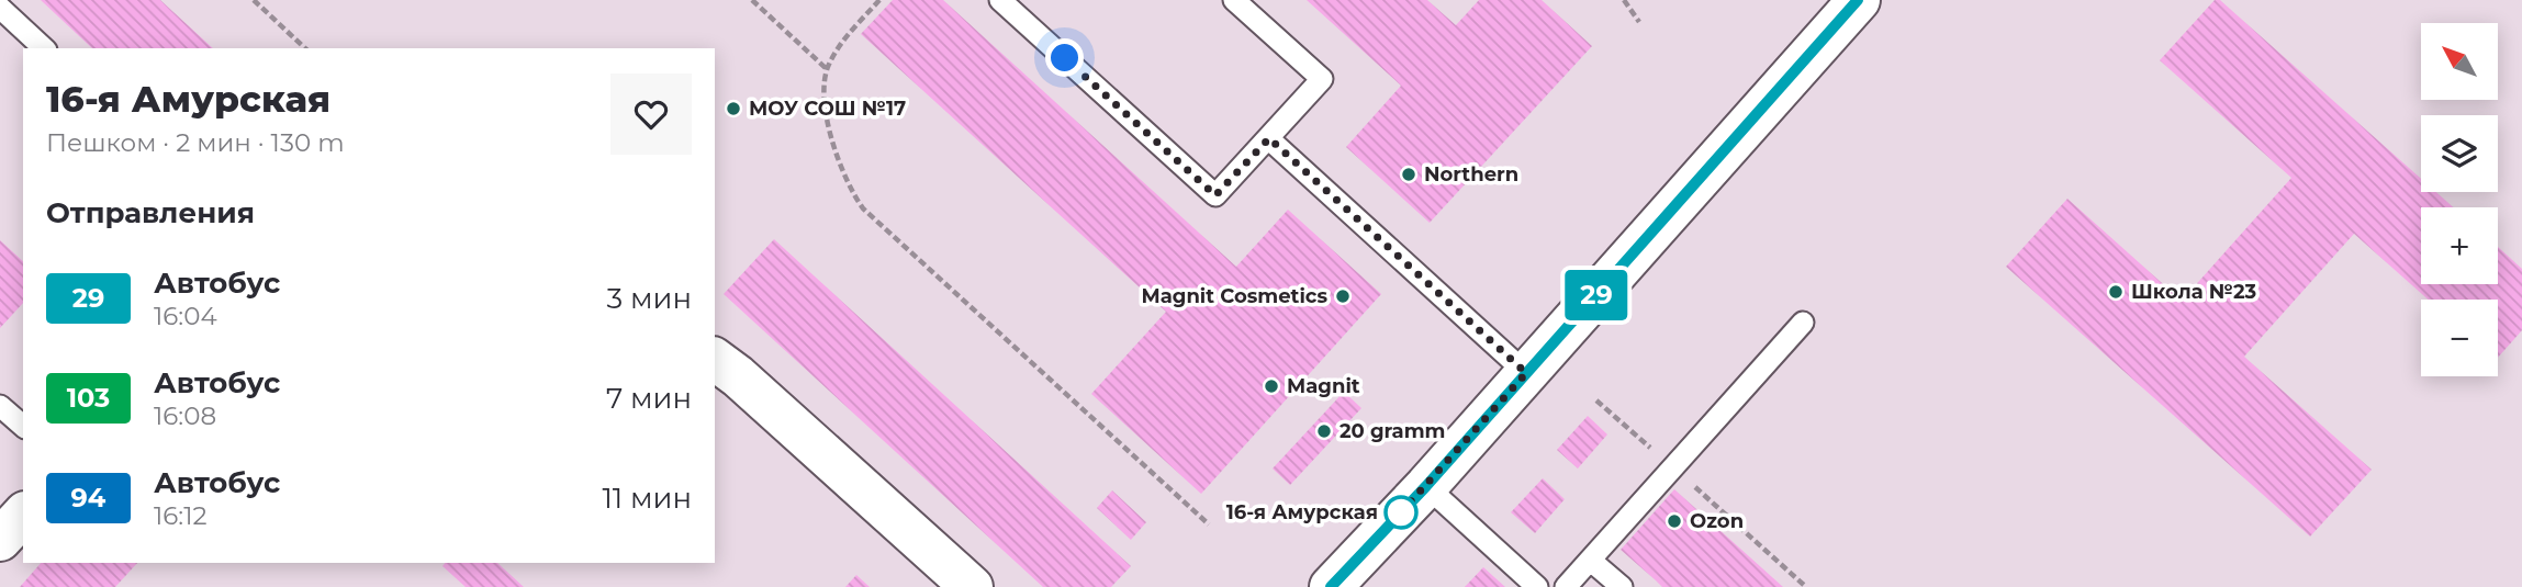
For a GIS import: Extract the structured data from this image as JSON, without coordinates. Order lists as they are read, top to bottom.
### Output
{
  "places": [
    "МОУ СОШ №17",
    "Northern",
    "Школа №23",
    "Magnit Cosmetics",
    "Magnit",
    "20 gramm",
    "16-я Амурская",
    "Ozon"
  ],
  "lines": ["bus line 29"],
  "north": "top left",
  "page": {
    "on_map": "29",
    "map_buttons": ["+", "−"],
    "heading": [
      ["16-я Амурская", "Пешком · 2 мин · 130 m"],
      "Отправления"
    ],
    "list": [
      {
        "mark": "29",
        "name": "Автобус",
        "note": "16:04",
        "value": "3 мин"
      },
      {
        "mark": "103",
        "name": "Автобус",
        "note": "16:08",
        "value": "7 мин"
      },
      {
        "mark": "94",
        "name": "Автобус",
        "note": "16:12",
        "value": "11 мин"
      }
    ]
  }
}
